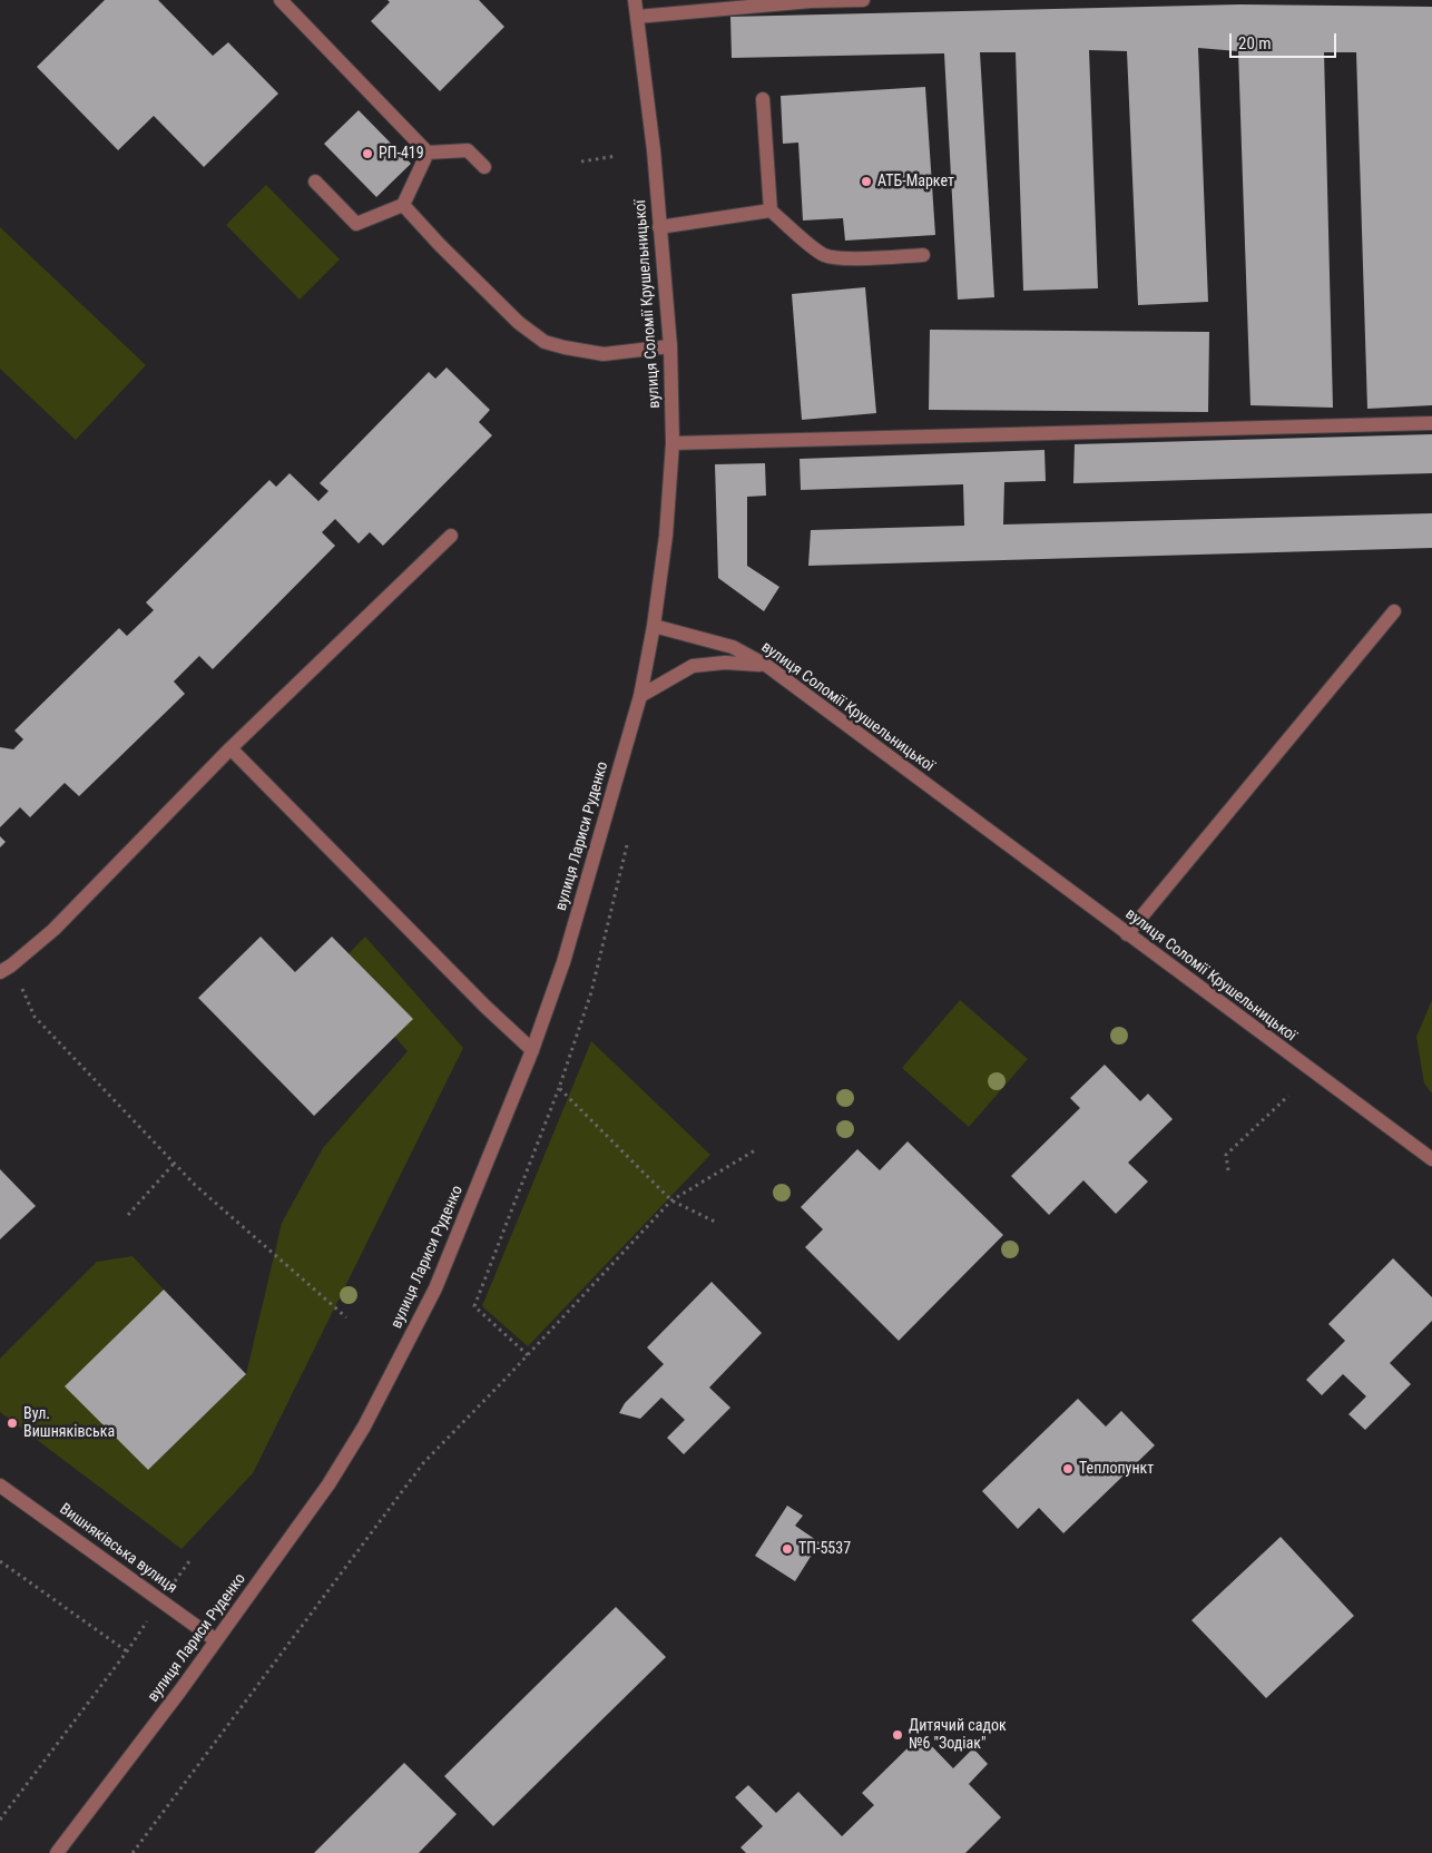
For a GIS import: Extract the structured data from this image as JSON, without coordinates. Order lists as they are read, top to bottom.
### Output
{
  "streets": {
    "street": ["вулиця Соломії Крушельницької", "вулиця Лариси Руденко", "Вишняківська вулиця"]
  },
  "crossings": [
    ["вулиця Соломії Крушельницької", "вулиця Лариси Руденко"],
    ["вулиця Лариси Руденко", "Вишняківська вулиця"]
  ],
  "places": [
    "РП-419",
    "АТБ-Маркет",
    "Вул. Вишняківська",
    "Теплопункт",
    "ТП-5537",
    "Дитячий садок №6 \"Зодіак\""
  ],
  "scale_bar": "20 m"
}
